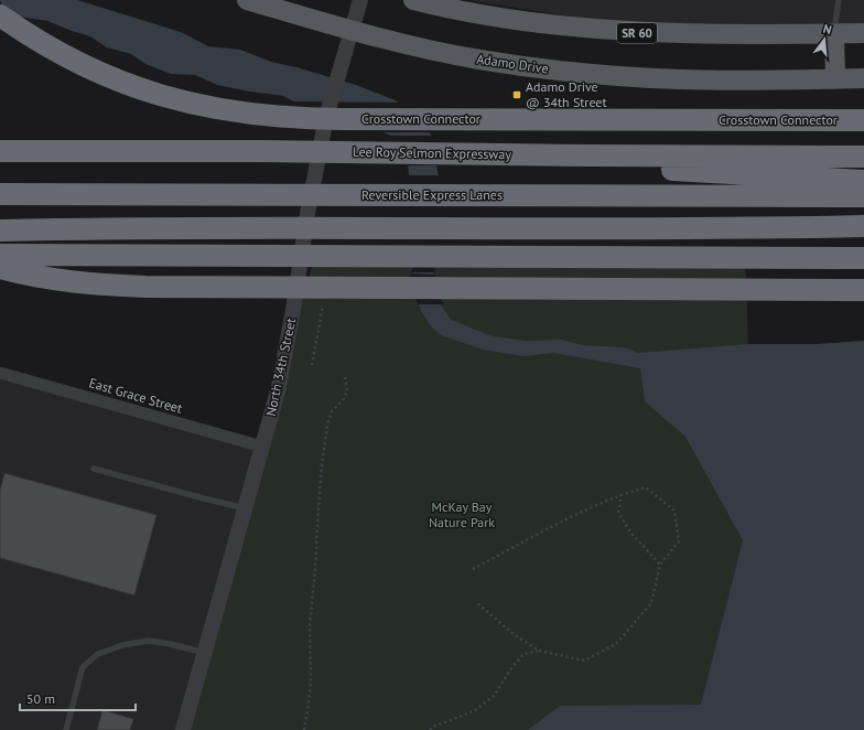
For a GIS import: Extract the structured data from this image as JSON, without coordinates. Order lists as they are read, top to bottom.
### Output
{
  "streets": {
    "highway": ["Crosstown Connector", "Lee Roy Selmon Expressway", "Reversible Express Lanes"],
    "main road": ["SR 60", "Adamo Drive"],
    "street": ["North 34th Street", "East Grace Street"]
  },
  "crossings": [
    ["Adamo Drive", "North 34th Street"],
    ["North 34th Street", "East Grace Street"]
  ],
  "parks": ["McKay Bay Nature Park"],
  "places": {
    "transit": ["Adamo Drive @ 34th Street"]
  },
  "scale_bar": "50 m",
  "north": "top"
}
